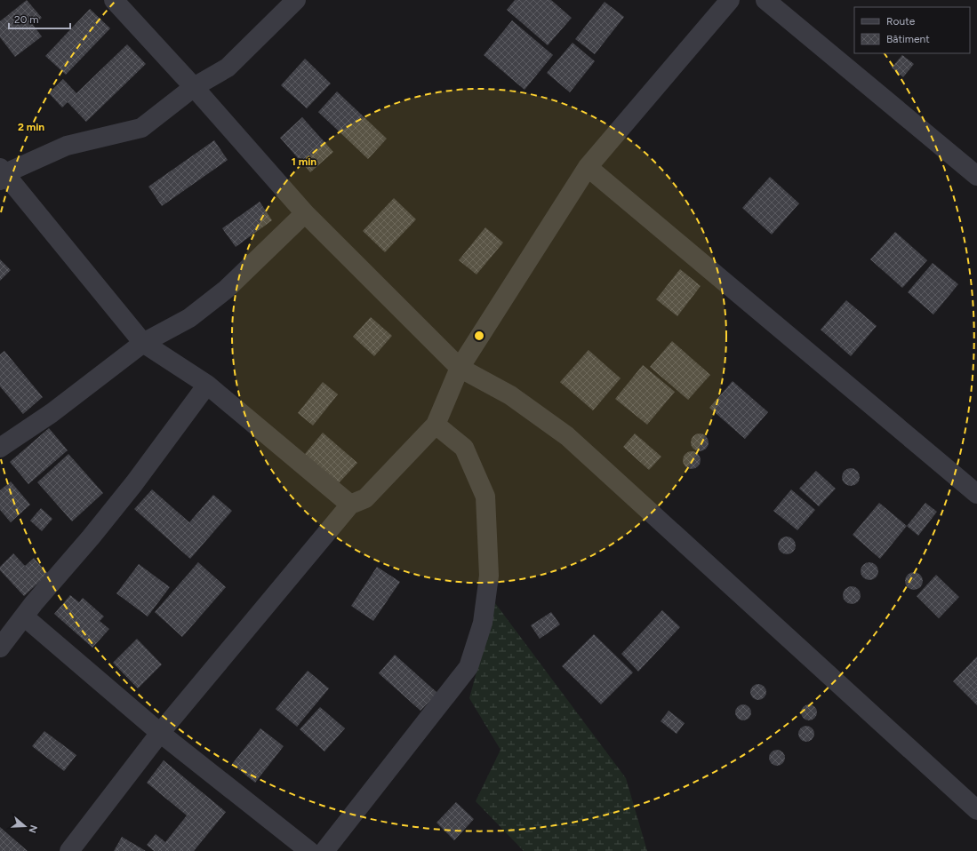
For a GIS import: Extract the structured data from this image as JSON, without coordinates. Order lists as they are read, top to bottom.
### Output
{
  "legend": ["Route", "Bâtiment"],
  "scale_bar": "20 m",
  "north": "right",
  "rings": ["2 min", "1 min"]
}
